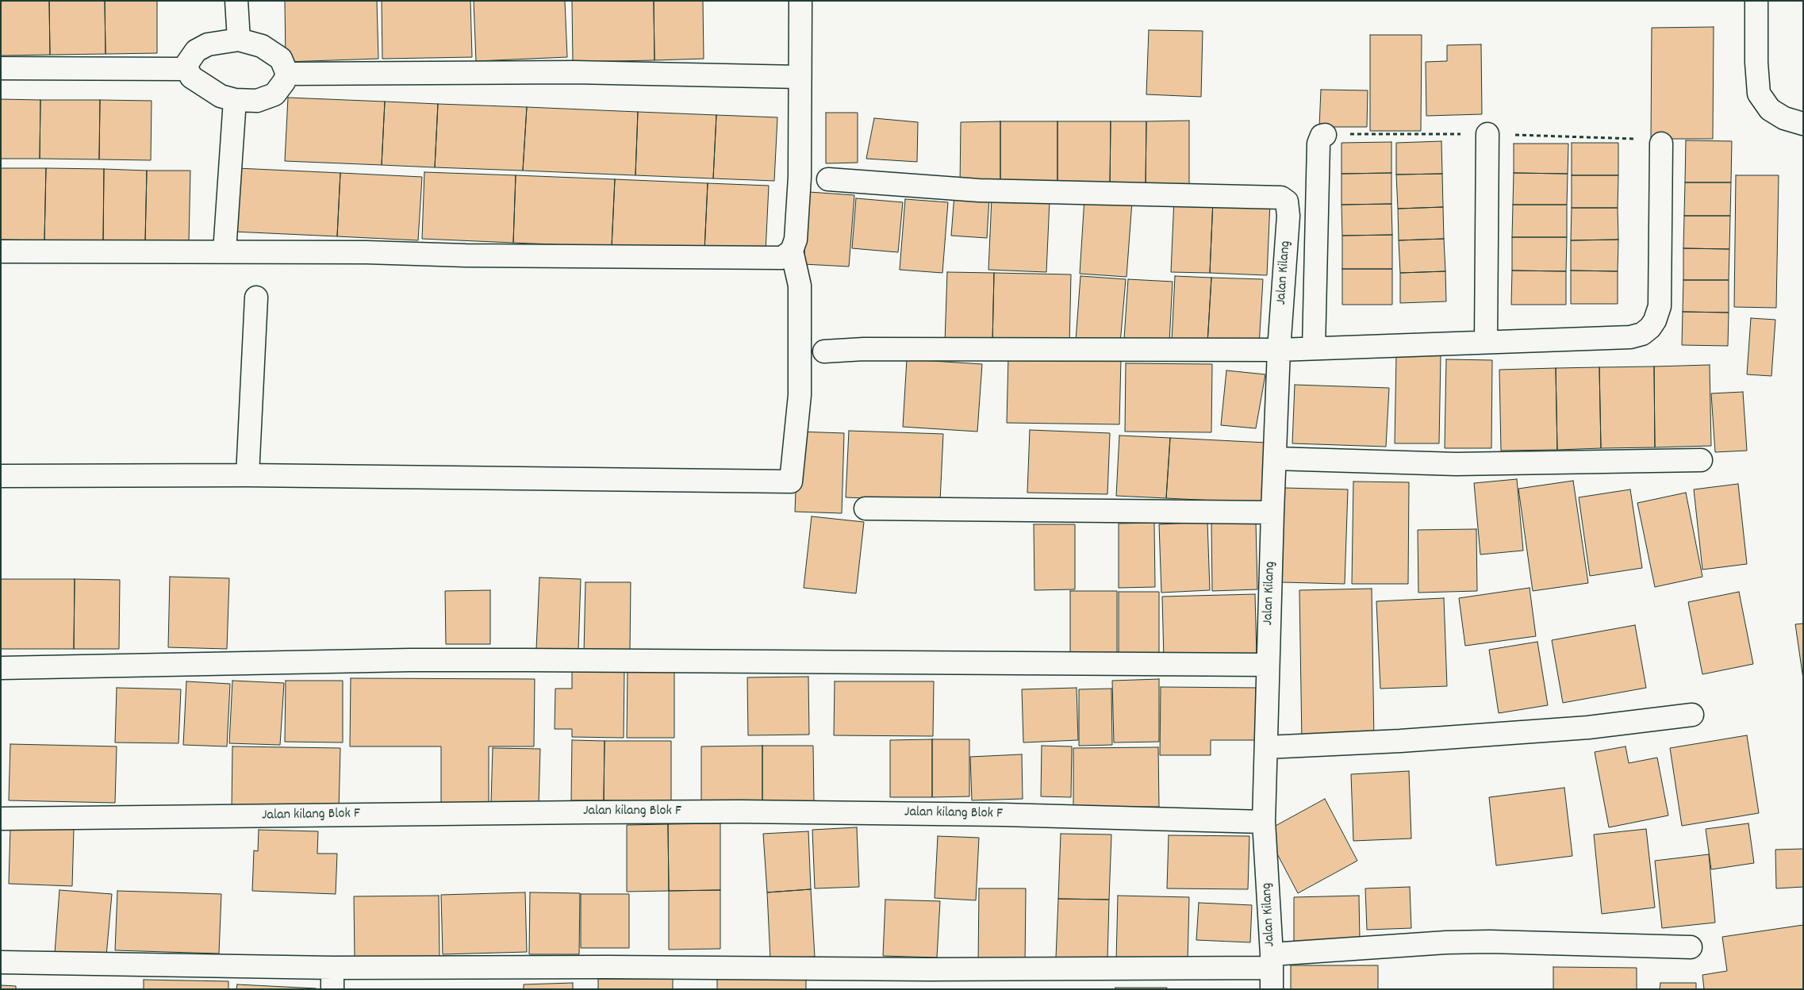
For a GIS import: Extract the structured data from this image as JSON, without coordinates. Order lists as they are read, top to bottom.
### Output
{
  "streets": {
    "street": ["Jalan Kilang", "Jalan kilang Blok F"]
  },
  "crossings": [
    ["Jalan Kilang", "Jalan kilang Blok F"]
  ]
}
